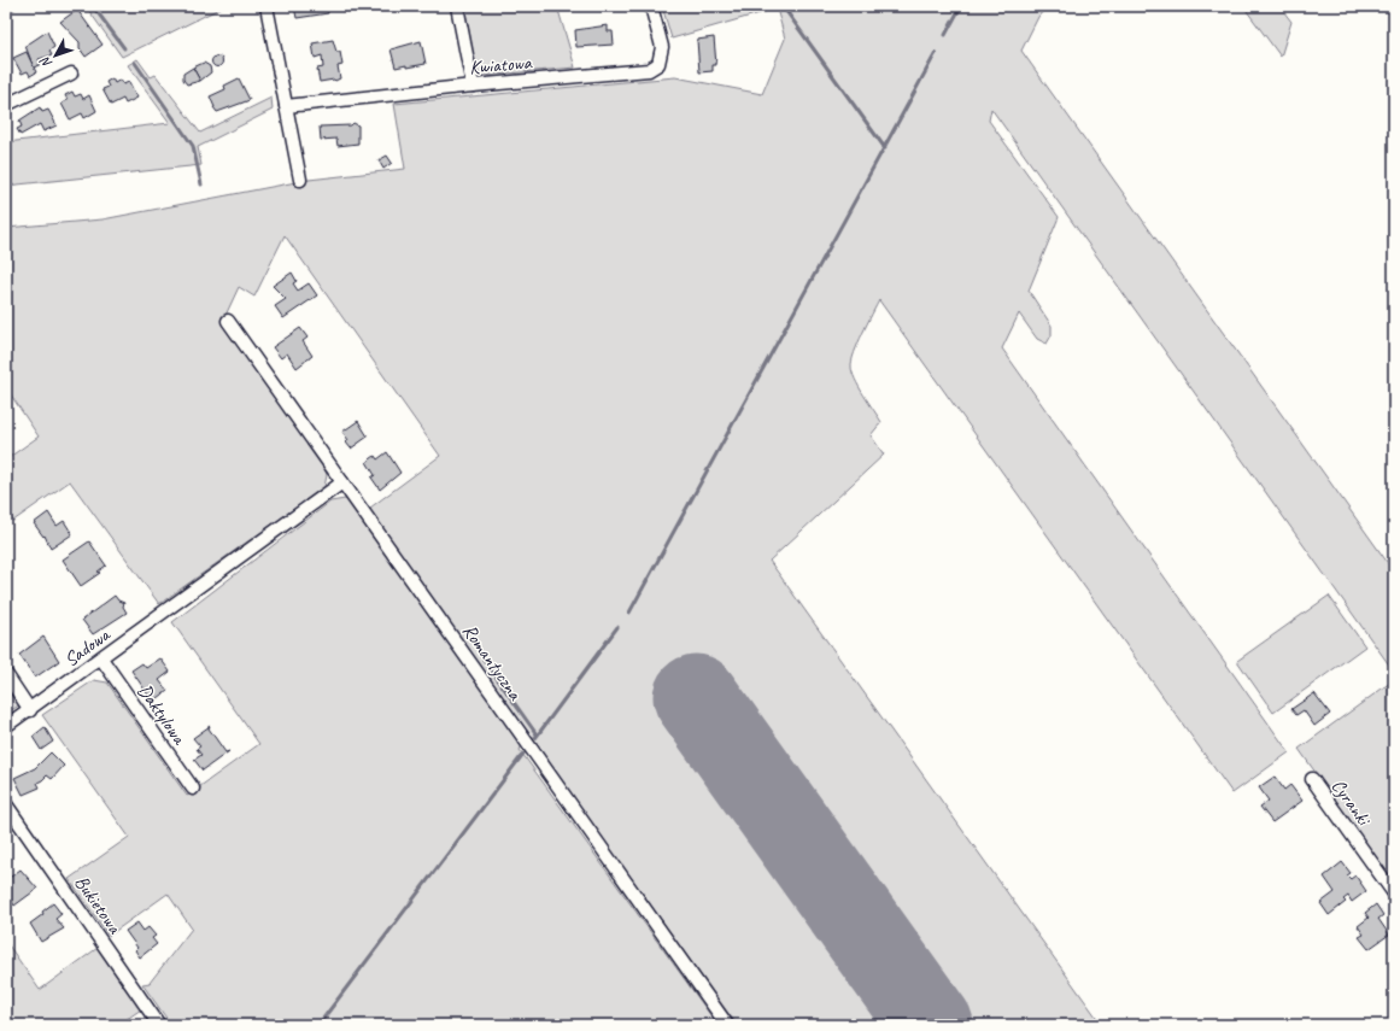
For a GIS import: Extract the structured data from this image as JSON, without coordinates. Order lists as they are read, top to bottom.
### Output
{
  "streets": {
    "street": [
      "Kwiatowa",
      "Sadowa",
      "Romantyczna",
      "Daktylowa",
      "Cyranki",
      "Bukietowa"
    ]
  },
  "crossings": [
    ["Sadowa", "Romantyczna"],
    ["Sadowa", "Daktylowa"]
  ],
  "north": "bottom left"
}
